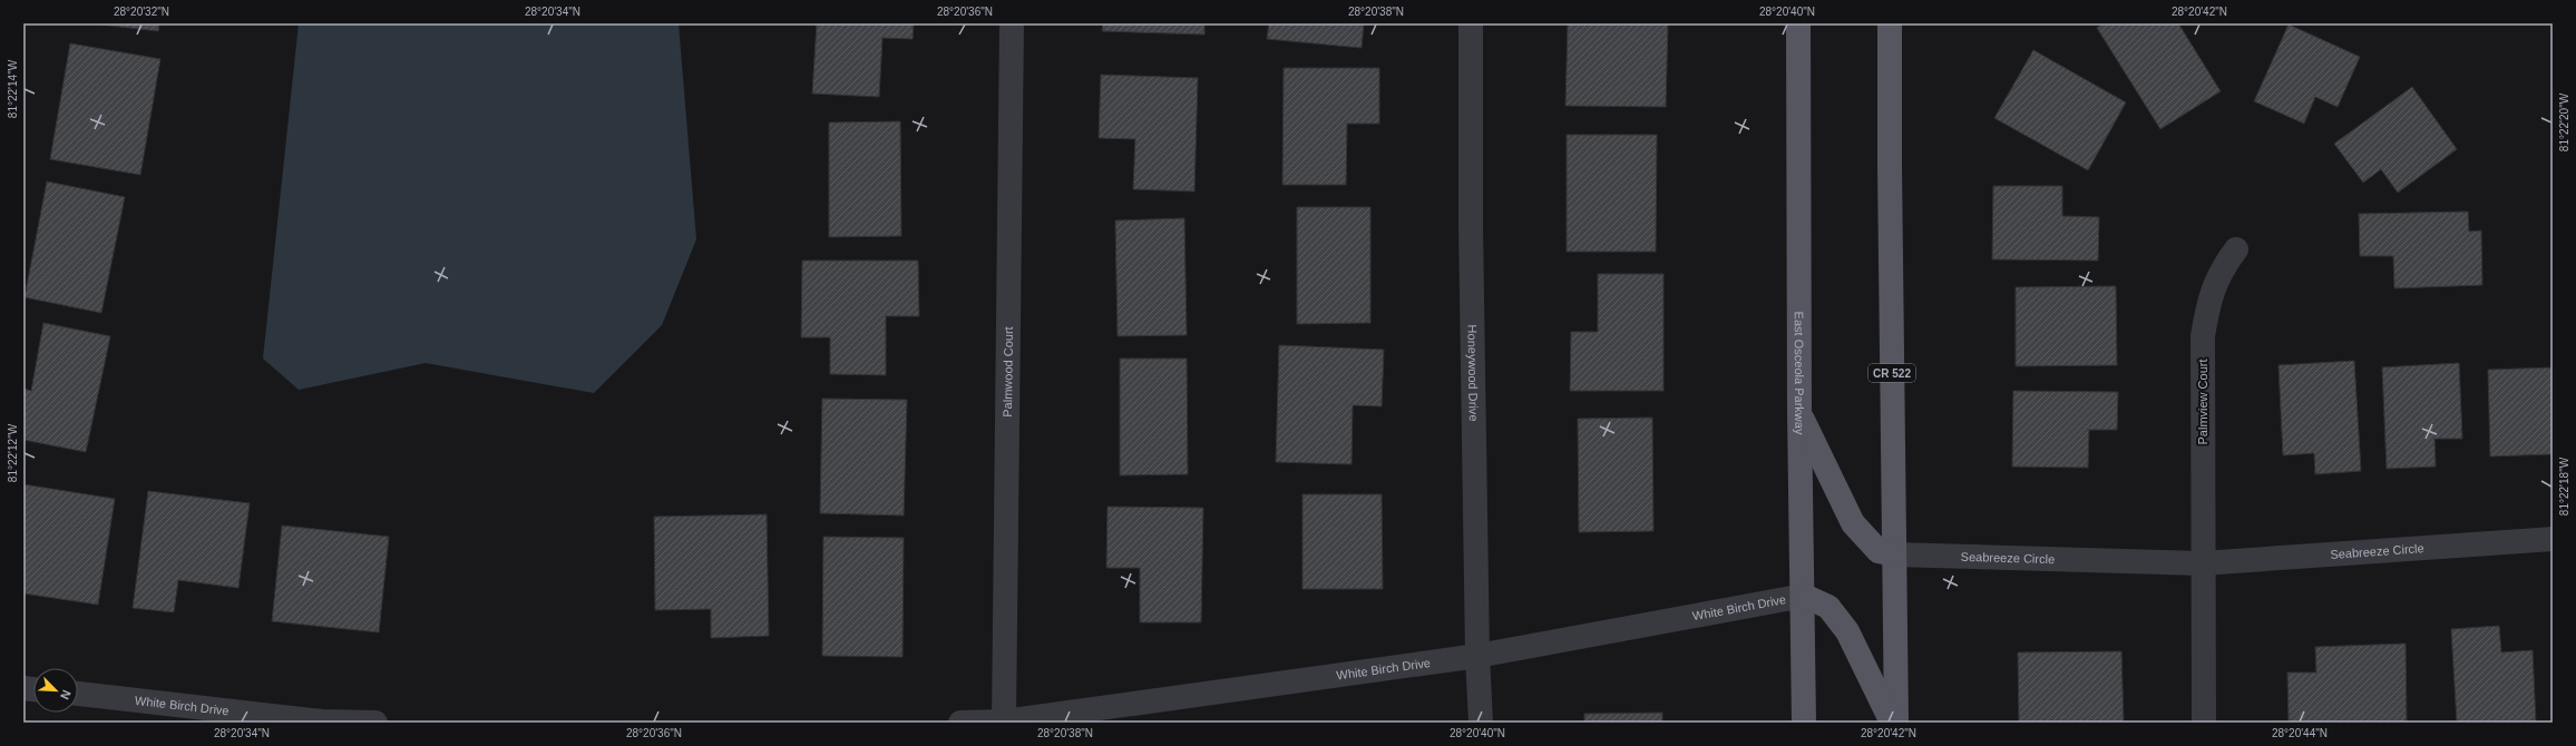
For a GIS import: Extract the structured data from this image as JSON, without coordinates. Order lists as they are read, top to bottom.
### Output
{
  "streets": {
    "main road": ["East Osceola Parkway", "CR 522"],
    "street": [
      "Palmwood Court",
      "Honeywood Drive",
      "Palmview Court",
      "Seabreeze Circle",
      "White Birch Drive"
    ]
  },
  "crossings": [
    ["Palmwood Court", "White Birch Drive"],
    ["Honeywood Drive", "White Birch Drive"],
    ["East Osceola Parkway", "White Birch Drive"],
    ["CR 522", "Seabreeze Circle"],
    ["Palmview Court", "Seabreeze Circle"]
  ],
  "north": "bottom right",
  "coordinates": [
    "28°20'32\"N",
    "28°20'34\"N",
    "28°20'36\"N",
    "28°20'38\"N",
    "28°20'40\"N",
    "28°20'42\"N",
    "81°22'14\"W",
    "81°22'20\"W",
    "81°22'12\"W",
    "81°22'18\"W",
    "28°20'44\"N"
  ]
}
